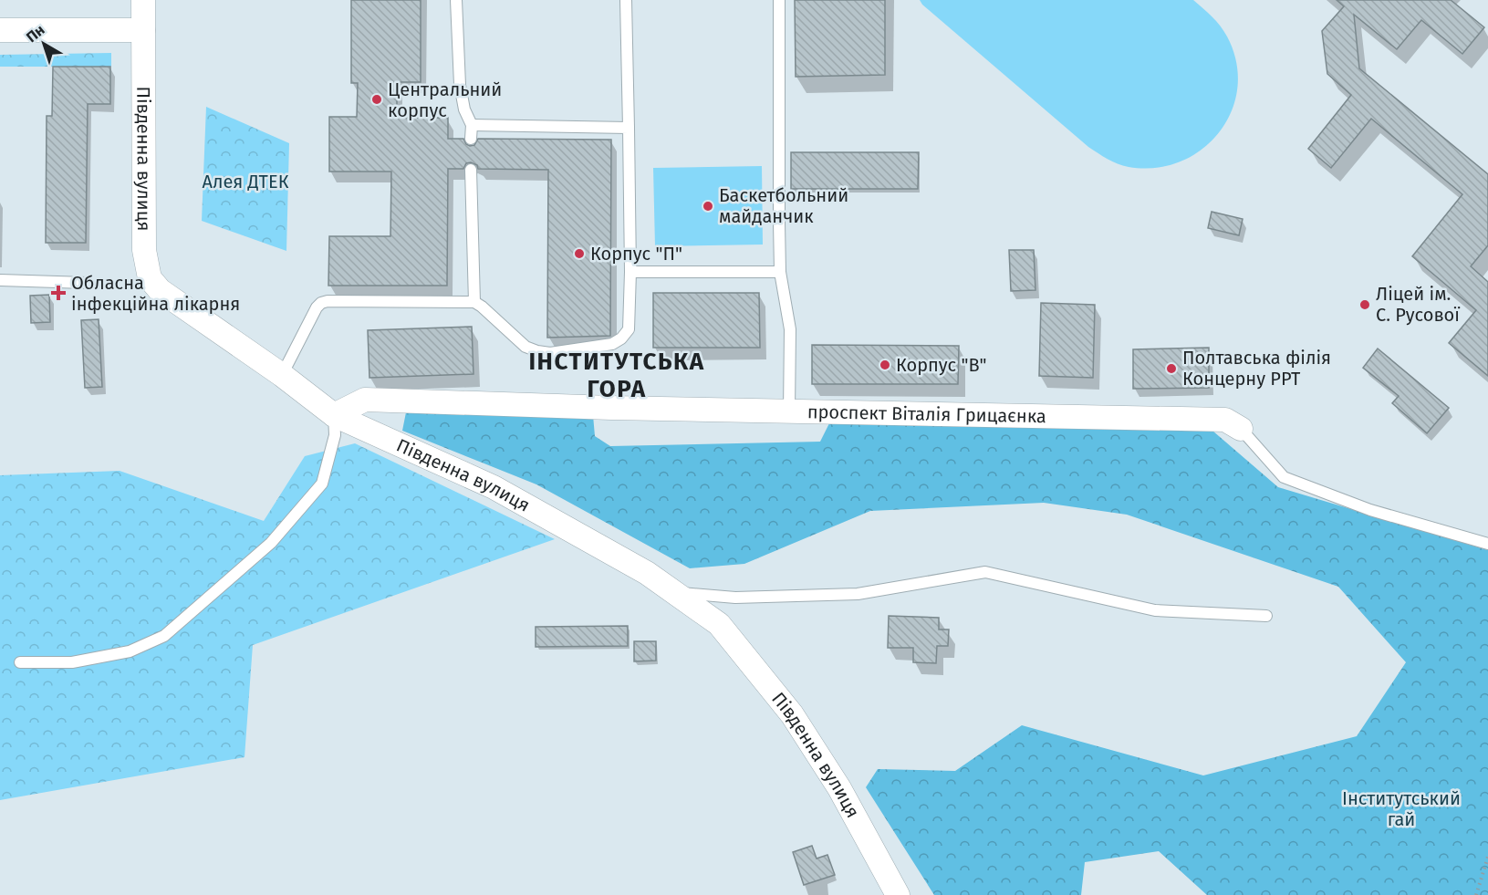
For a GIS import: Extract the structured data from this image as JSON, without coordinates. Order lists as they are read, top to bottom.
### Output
{
  "streets": {
    "street": ["Південна вулиця", "проспект Віталія Грицаєнка"]
  },
  "crossings": [
    ["Південна вулиця", "проспект Віталія Грицаєнка"]
  ],
  "districts": ["ІНСТИТУТСЬКА ГОРА"],
  "parks": ["Алея ДТЕК", "Інститутський гай"],
  "places": {
    "other": [
      "Центральний корпус",
      "Баскетбольний майданчик",
      "Корпус \"П\"",
      "Ліцей ім. С. Русової",
      "Корпус \"В\"",
      "Полтавська філія Концерну РРТ"
    ],
    "health": ["Обласна інфекційна лікарня"]
  },
  "north": "top left"
}
